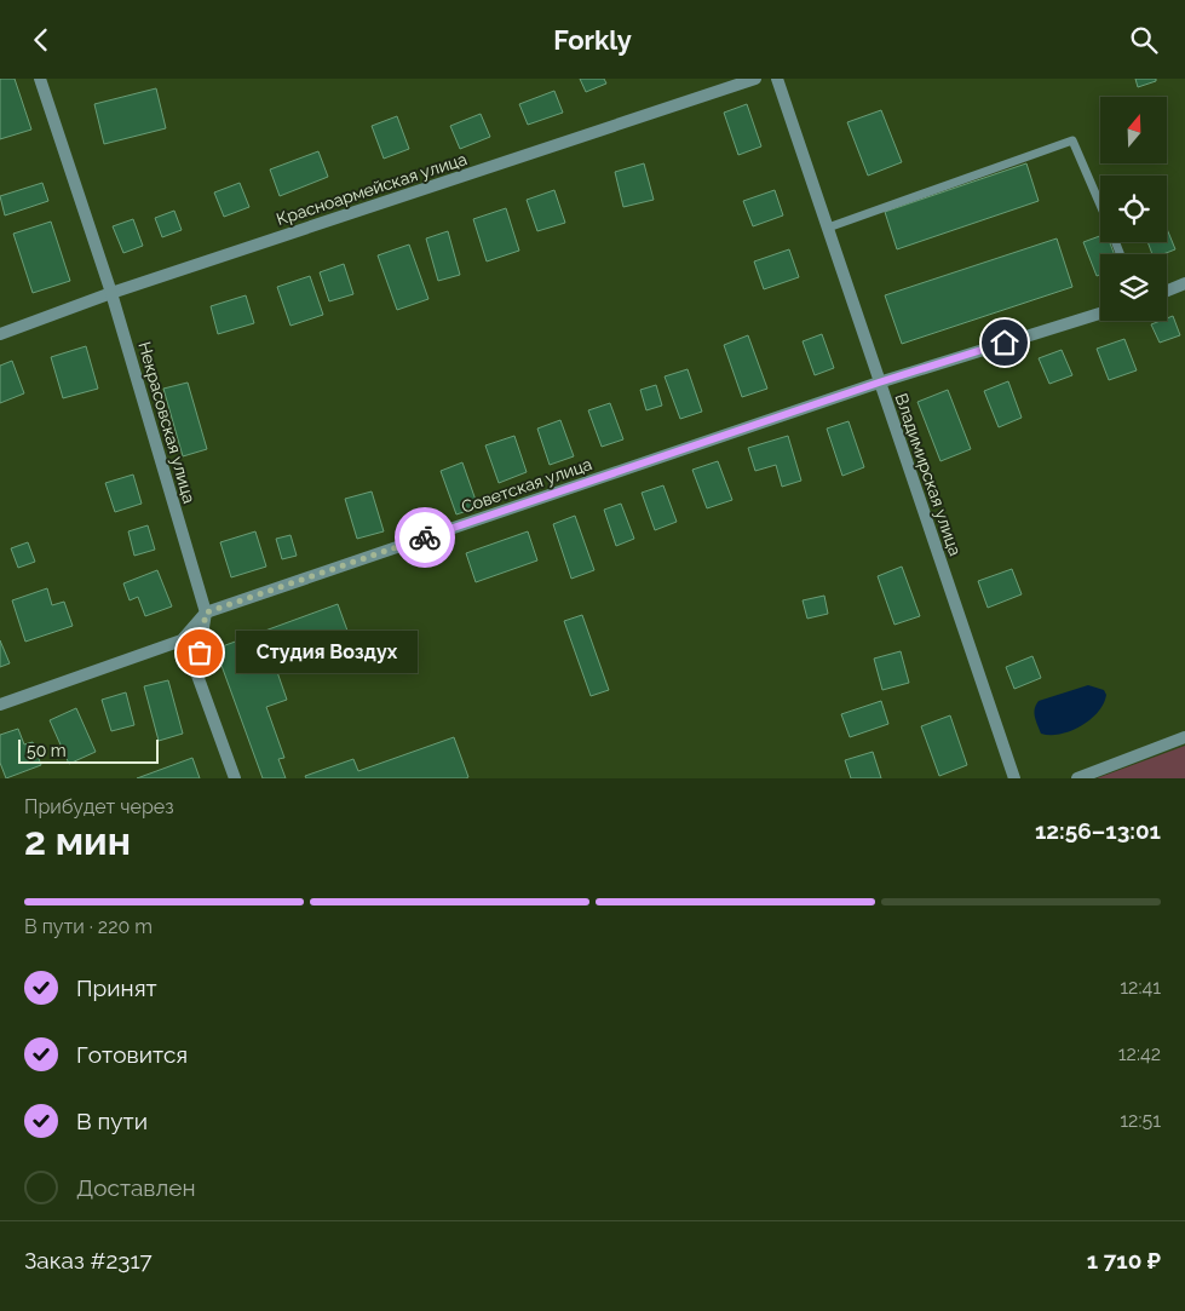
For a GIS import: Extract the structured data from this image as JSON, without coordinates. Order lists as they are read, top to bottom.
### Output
{
  "streets": {
    "street": [
      "Красноармейская улица",
      "Некрасовская улица",
      "Владимирская улица",
      "Советская улица"
    ]
  },
  "crossings": [
    ["Красноармейская улица", "Некрасовская улица"],
    ["Некрасовская улица", "Советская улица"],
    ["Владимирская улица", "Советская улица"]
  ],
  "places": ["Cтудия Воздух"],
  "scale_bar": "50 m",
  "north": "top",
  "page": {
    "header": "Forkly",
    "bubble": "Cтудия Воздух",
    "scale": "50 m",
    "heading": ["2 мин", "Прибудет через", "12:56–13:01"],
    "panel": ["Заказ #2317", "1 710 ₽"],
    "bar": "В пути · 220 m",
    "list": [
      ["Принят", "12:41"],
      ["Готовится", "12:42"],
      ["В пути", "12:51"],
      "Доставлен"
    ]
  }
}
